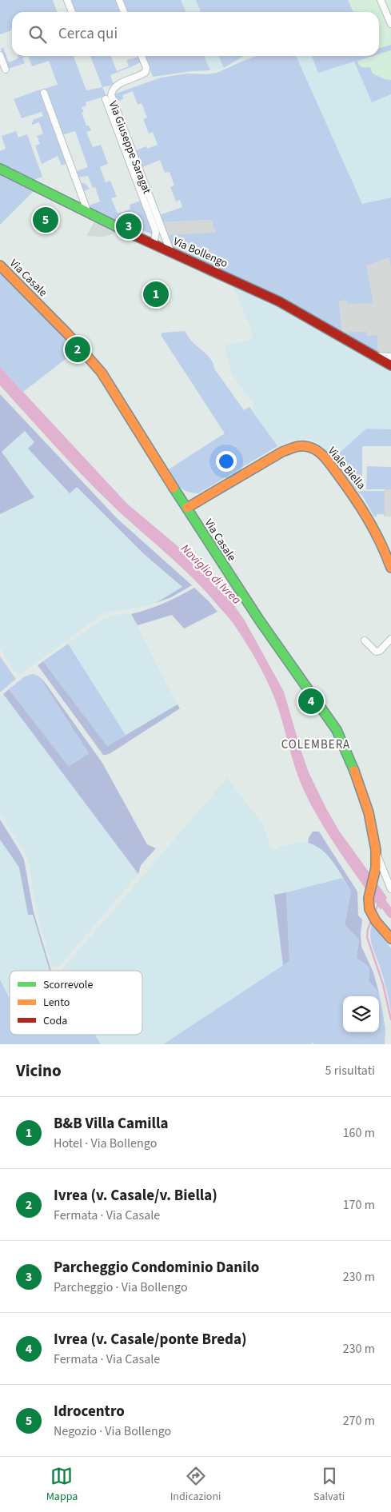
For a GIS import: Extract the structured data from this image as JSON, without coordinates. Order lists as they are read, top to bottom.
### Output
{
  "streets": {
    "main road": ["Via Bollengo", "Via Casale", "Viale Biella"],
    "street": ["Via Giuseppe Saragat"]
  },
  "crossings": [
    ["Via Giuseppe Saragat", "Via Bollengo"],
    ["Via Casale", "Viale Biella"]
  ],
  "districts": ["COLEMBERA"],
  "water": ["Naviglio di Ivrea"],
  "legend": ["Scorrevole", "Lento", "Coda"],
  "page": {
    "search": "Cerca qui",
    "pins": [
      "5",
      "3",
      "1",
      "2",
      "4"
    ],
    "heading": ["Vicino", "5 risultati"],
    "list": [
      {
        "mark": "1",
        "name": "B&B Villa Camilla",
        "note": "Hotel · Via Bollengo",
        "value": "160 m"
      },
      {
        "mark": "2",
        "name": "Ivrea (v. Casale/v. Biella)",
        "note": "Fermata · Via Casale",
        "value": "170 m"
      },
      {
        "mark": "3",
        "name": "Parcheggio Condominio Danilo",
        "note": "Parcheggio · Via Bollengo",
        "value": "230 m"
      },
      {
        "mark": "4",
        "name": "Ivrea (v. Casale/ponte Breda)",
        "note": "Fermata · Via Casale",
        "value": "230 m"
      },
      {
        "mark": "5",
        "name": "Idrocentro",
        "note": "Negozio · Via Bollengo",
        "value": "270 m"
      }
    ],
    "nav": ["Mappa", "Indicazioni", "Salvati"]
  }
}
